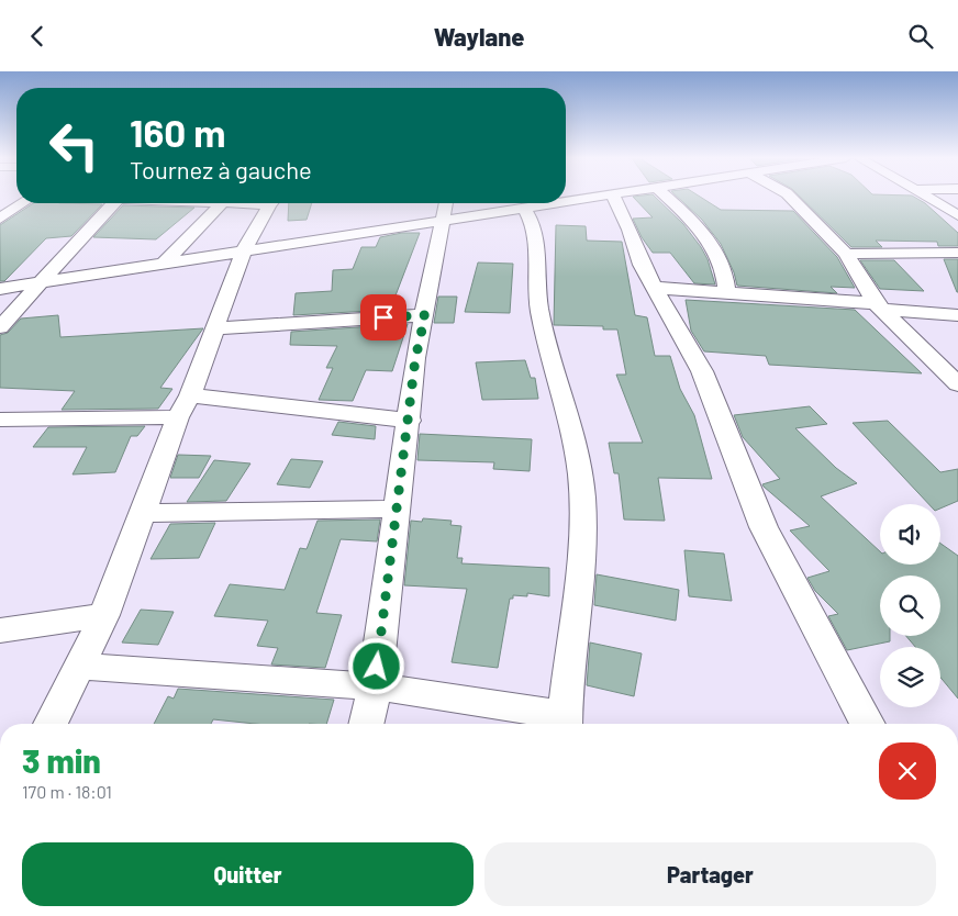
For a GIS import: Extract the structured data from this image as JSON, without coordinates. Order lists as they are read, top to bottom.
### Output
{
  "page": {
    "header": "Waylane",
    "turn": ["160 m", "Tournez à gauche"],
    "heading": ["3 min", "170 m · 18:01"],
    "buttons": ["Quitter", "Partager"]
  }
}
